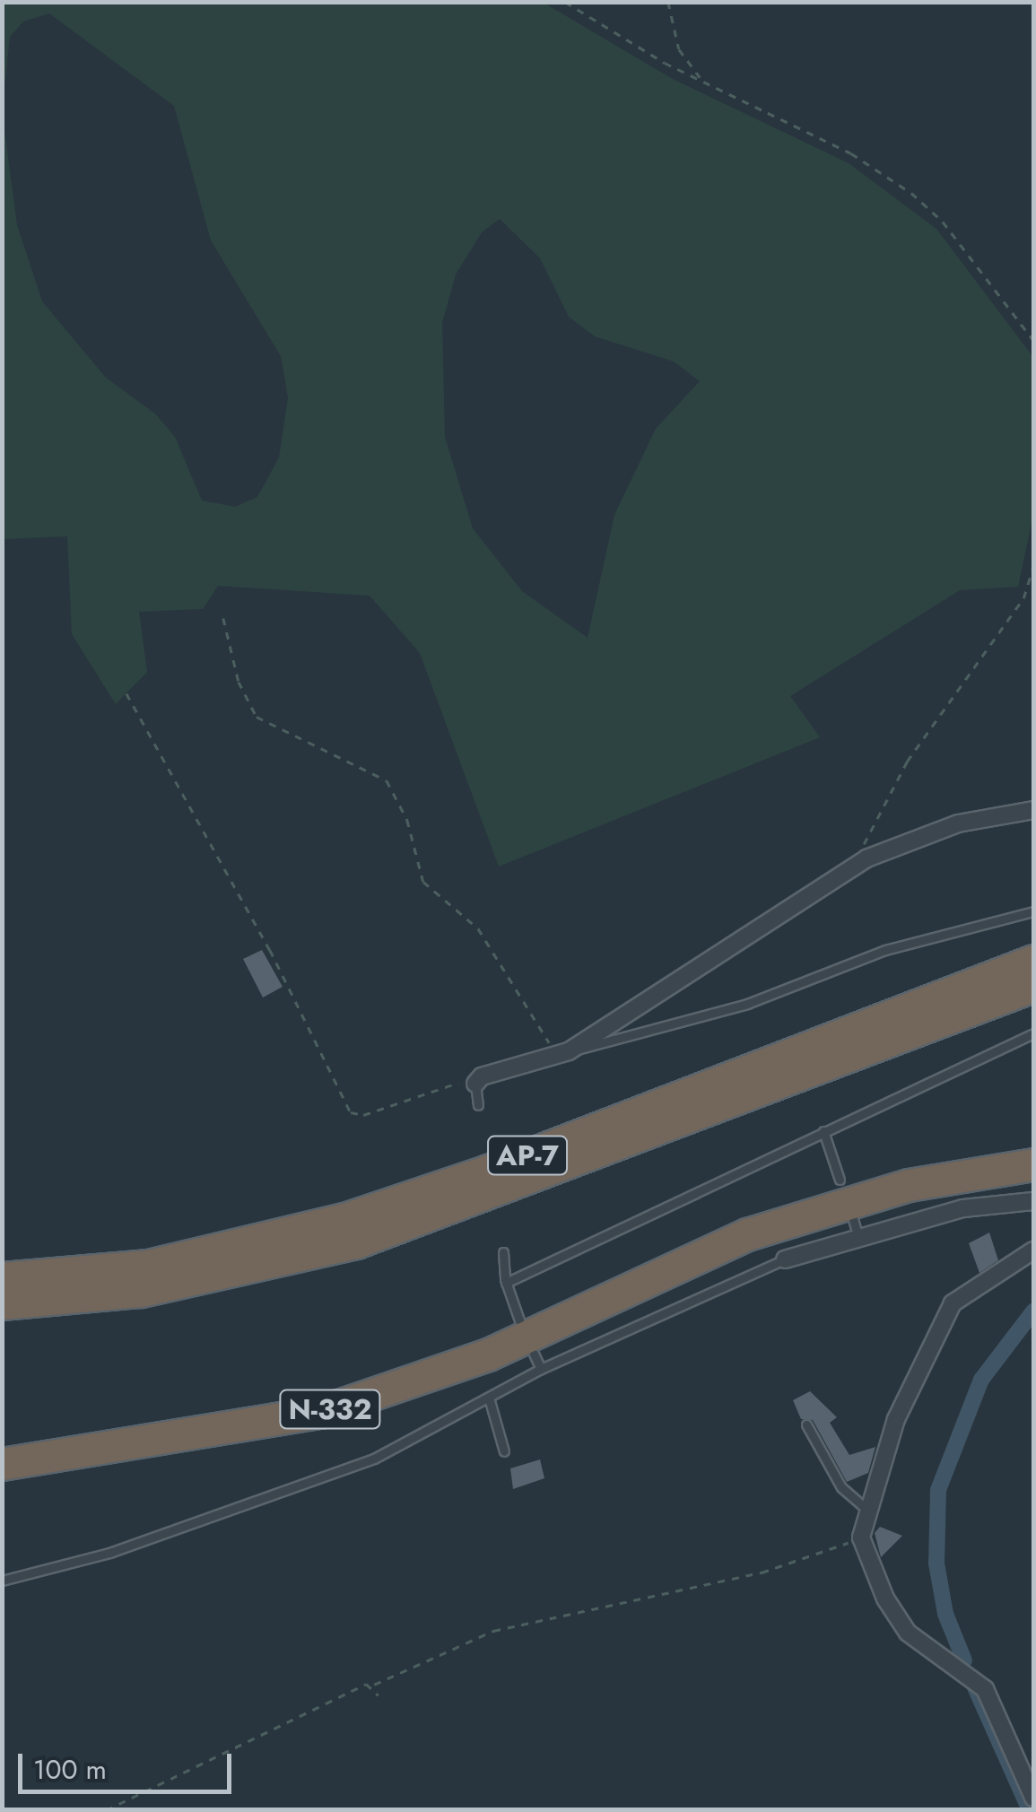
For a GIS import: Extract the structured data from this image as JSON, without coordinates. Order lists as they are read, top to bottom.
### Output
{
  "streets": {
    "highway": ["AP-7", "N-332"]
  },
  "scale_bar": "100 m"
}
